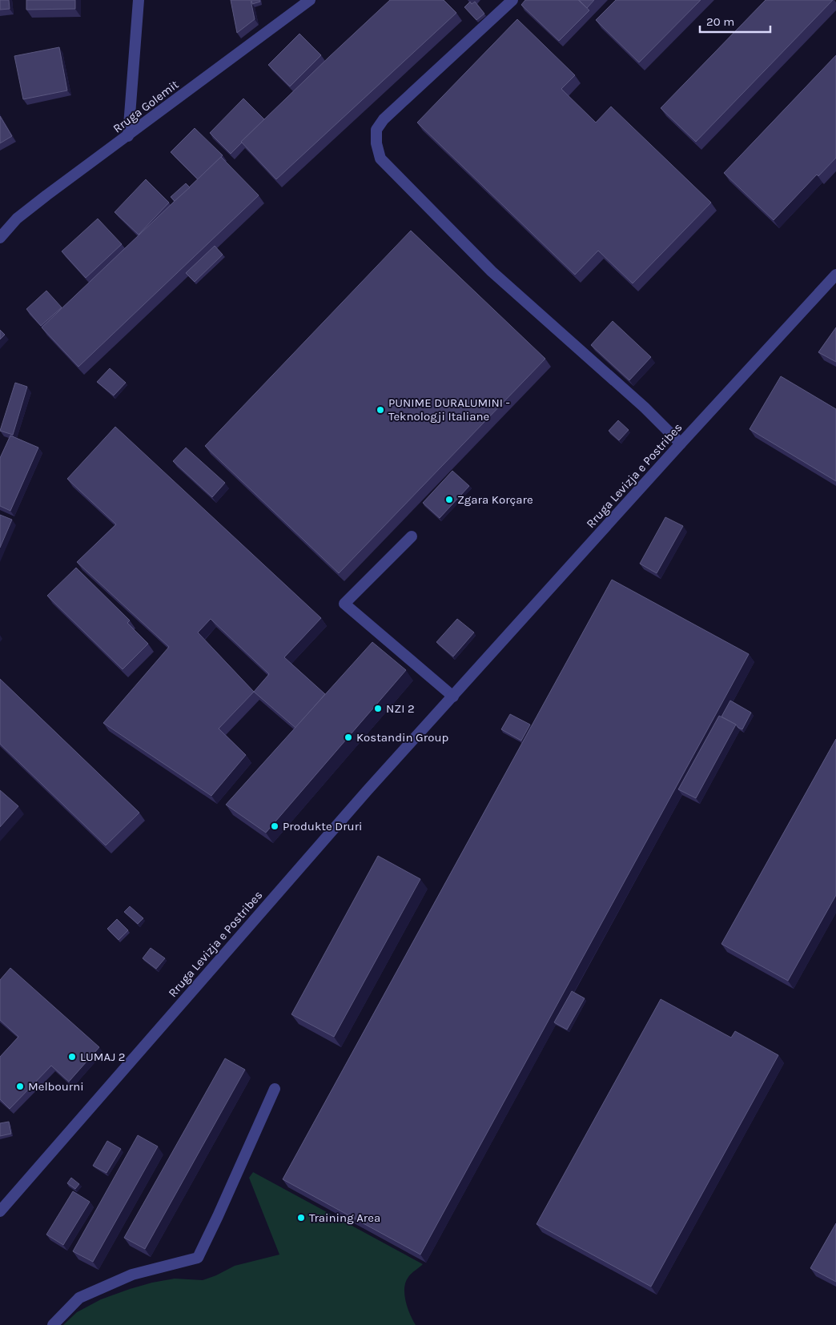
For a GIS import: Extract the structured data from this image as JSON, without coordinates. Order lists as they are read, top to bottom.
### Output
{
  "streets": {
    "street": ["Rruga Golemit", "Rruga Levizja e Postribes"]
  },
  "places": [
    "PUNIME DURALUMINI - Teknologji Italiane",
    "Zgara Korçare",
    "NZI 2",
    "Kostandin Group",
    "Produkte Druri",
    "LUMAJ 2",
    "Melbourni",
    "Training Area"
  ],
  "scale_bar": "20 m"
}
